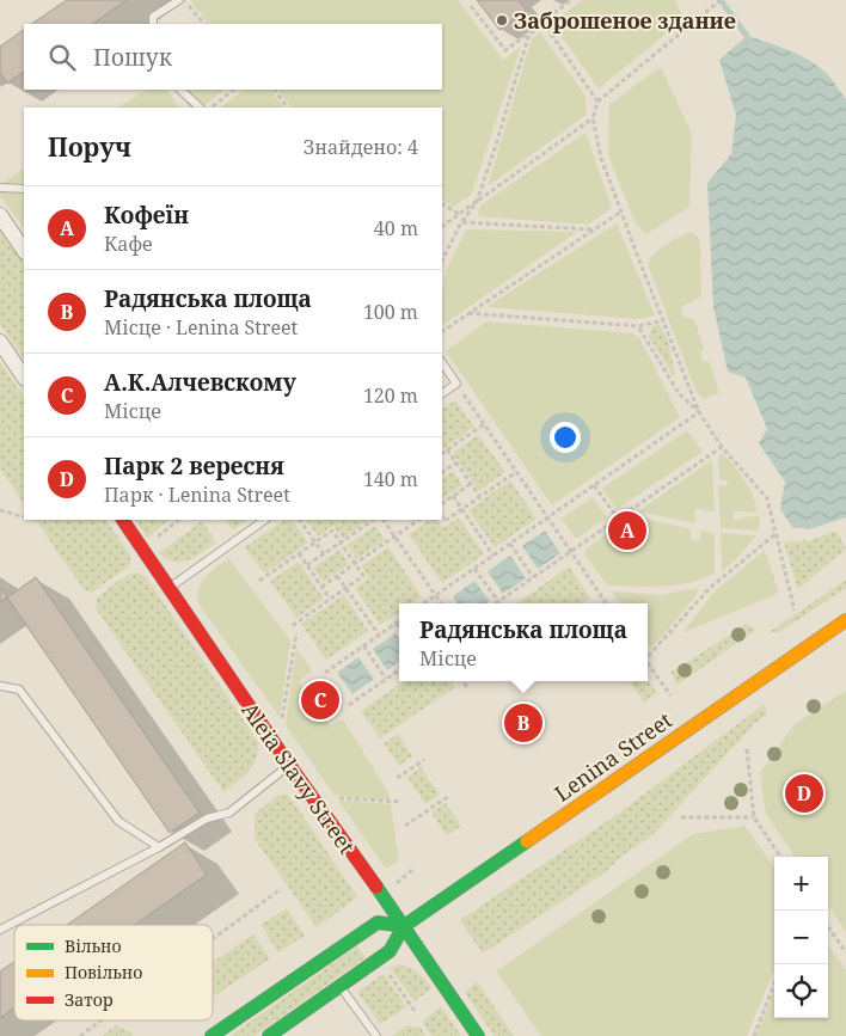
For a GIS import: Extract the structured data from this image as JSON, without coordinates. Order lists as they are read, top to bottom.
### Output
{
  "streets": {
    "street": ["Lenina Street", "Aleia Slavy Street"]
  },
  "crossings": [
    ["Lenina Street", "Aleia Slavy Street"]
  ],
  "places": ["Заброшеное здание"],
  "legend": ["Вільно", "Повільно", "Затор"],
  "page": {
    "search": "Пошук",
    "heading": ["Поруч", "Знайдено: 4"],
    "list": [
      {
        "mark": "A",
        "name": "Кофеїн",
        "note": "Кафе",
        "value": "40 m"
      },
      {
        "mark": "B",
        "name": "Радянська площа",
        "note": "Місце · Lenina Street",
        "value": "100 m"
      },
      {
        "mark": "C",
        "name": "А.К.Алчевскому",
        "note": "Місце",
        "value": "120 m"
      },
      {
        "mark": "D",
        "name": "Парк 2 вересня",
        "note": "Парк · Lenina Street",
        "value": "140 m"
      }
    ],
    "pins": [
      "A",
      "C",
      "B",
      "D"
    ],
    "popup": ["Радянська площа", "Місце"],
    "map_buttons": ["+", "−"]
  }
}
